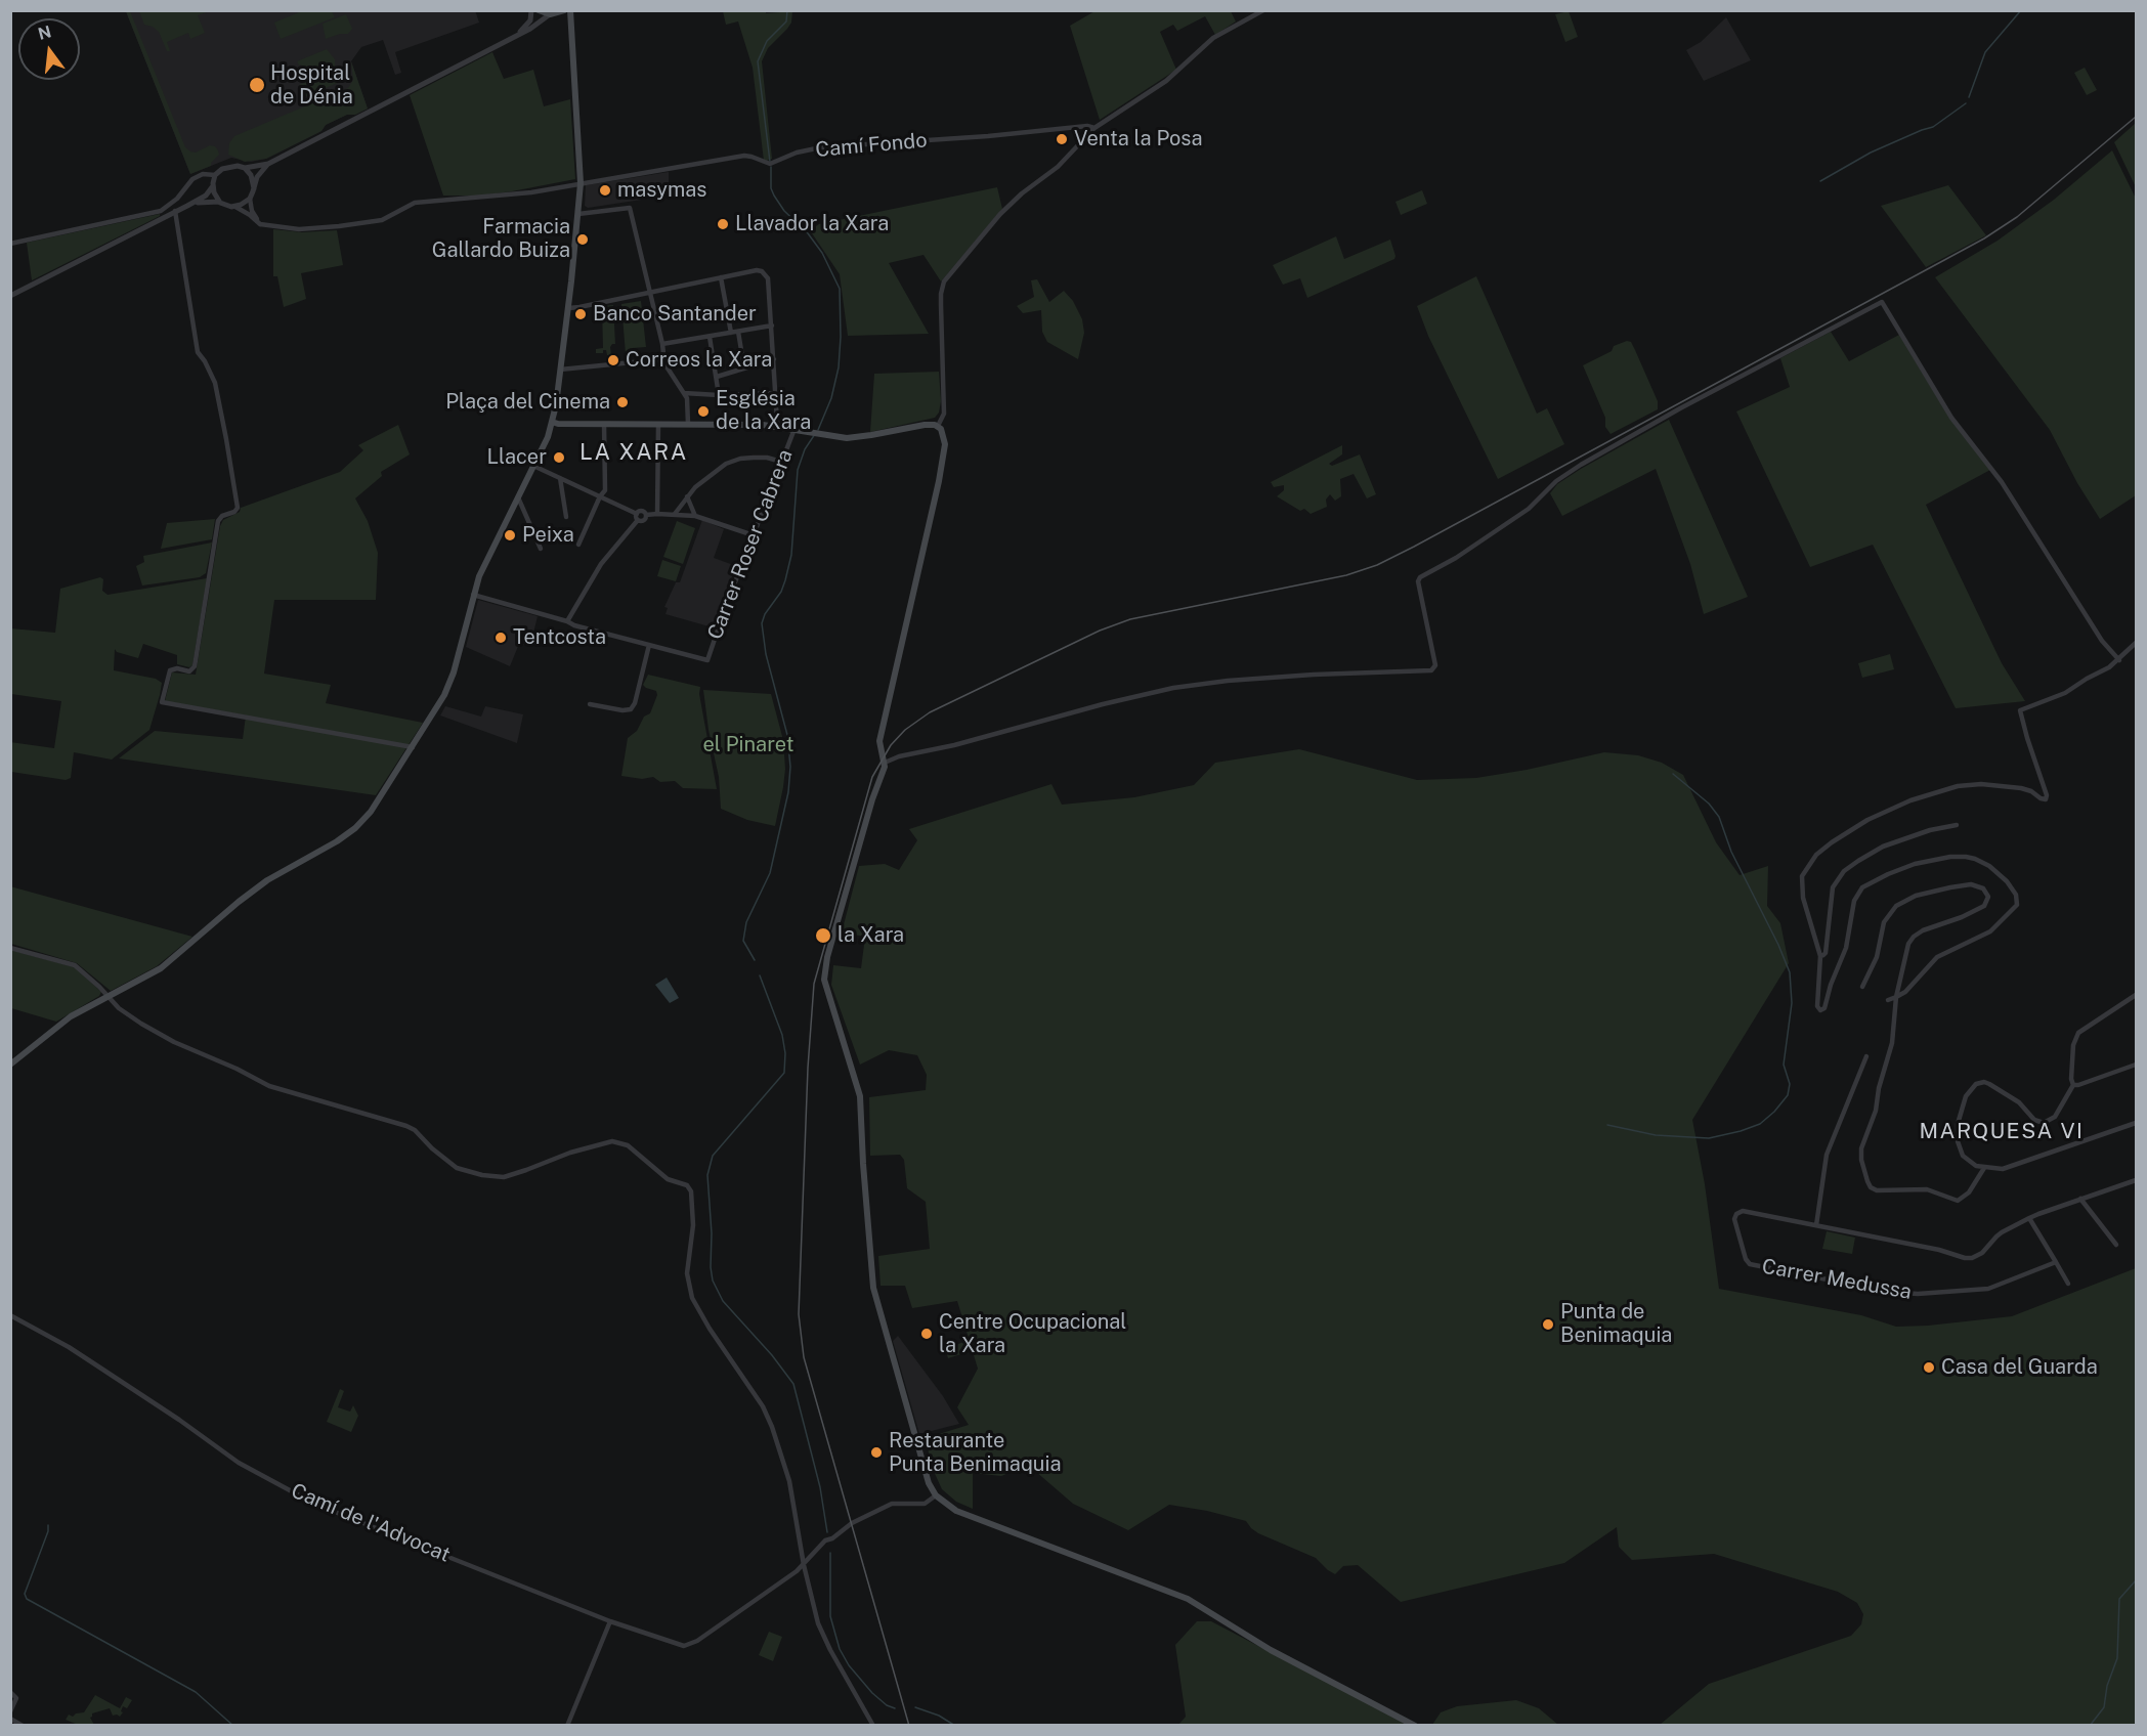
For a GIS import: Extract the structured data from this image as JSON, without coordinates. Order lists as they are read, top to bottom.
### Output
{
  "streets": {
    "street": [
      "Camí Fondo",
      "Carrer Roser Cabrera",
      "Carrer Medussa",
      "Camí de l'Advocat"
    ]
  },
  "districts": ["LA XARA", "MARQUESA VI"],
  "parks": ["el Pinaret"],
  "places": [
    "Hospital de Dénia",
    "Venta la Posa",
    "masymas",
    "Llavador la Xara",
    "Farmacia Gallardo Buiza",
    "Banco Santander",
    "Correos la Xara",
    "Plaça del Cinema",
    "Església de la Xara",
    "Llacer",
    "Peixa",
    "Tentcosta",
    "la Xara",
    "Punta de Benimaquia",
    "Centre Ocupacional la Xara",
    "Casa del Guarda",
    "Restaurante Punta Benimaquia"
  ],
  "north": "top"
}
